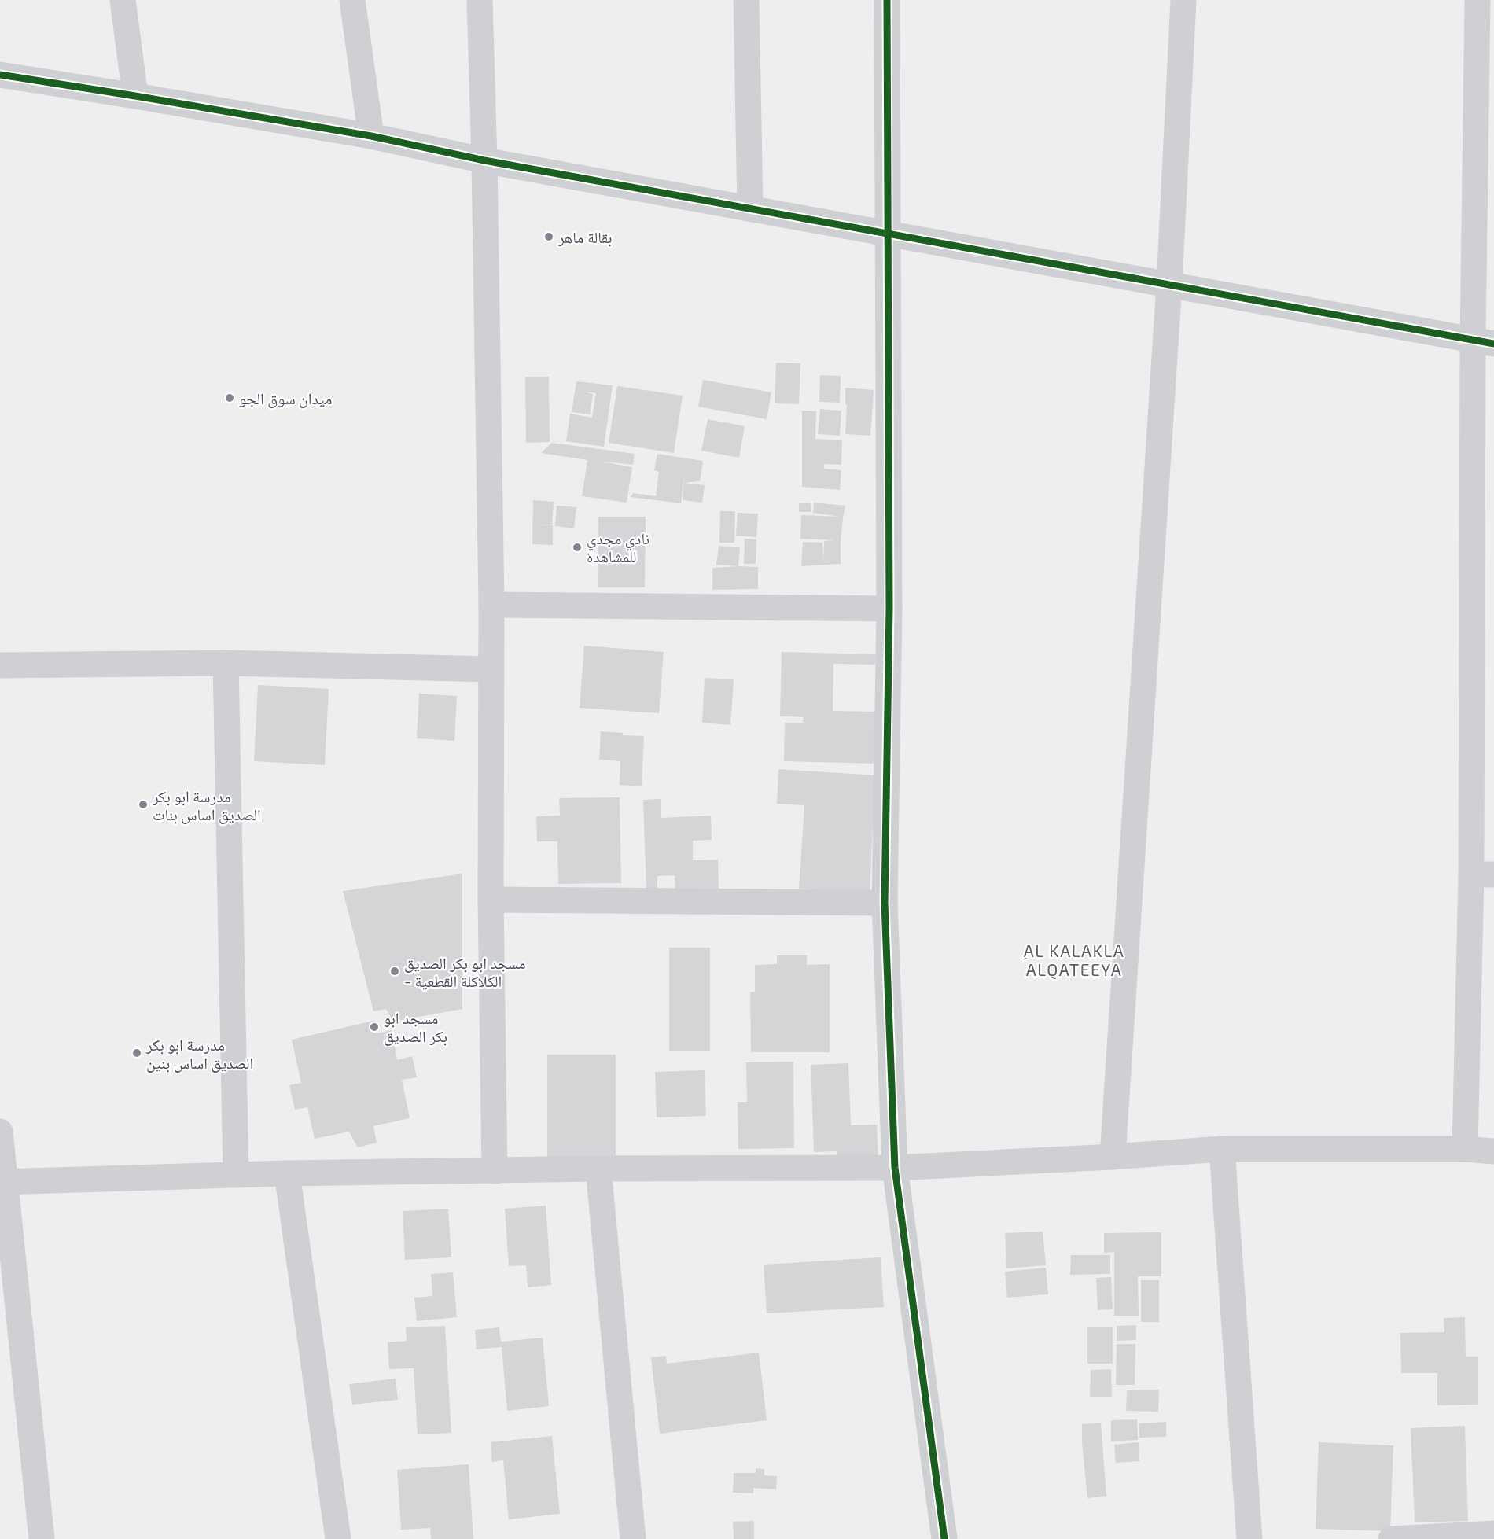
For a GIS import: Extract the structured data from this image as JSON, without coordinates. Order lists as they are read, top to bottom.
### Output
{
  "districts": ["ِAL KALAKLA ALQATEEYA"],
  "places": [
    "بقالة ماهر",
    "ميدان سوق الجو",
    "نادي مجدي للمشاهدة",
    "مدرسة ابو بكر الصديق اساس بنات",
    "مسجد ابو بكر الصديق - الكلاكلة القطعية",
    "مسجد ابو بكر الصديق",
    "مدرسة ابو بكر الصديق اساس بنين"
  ]
}
